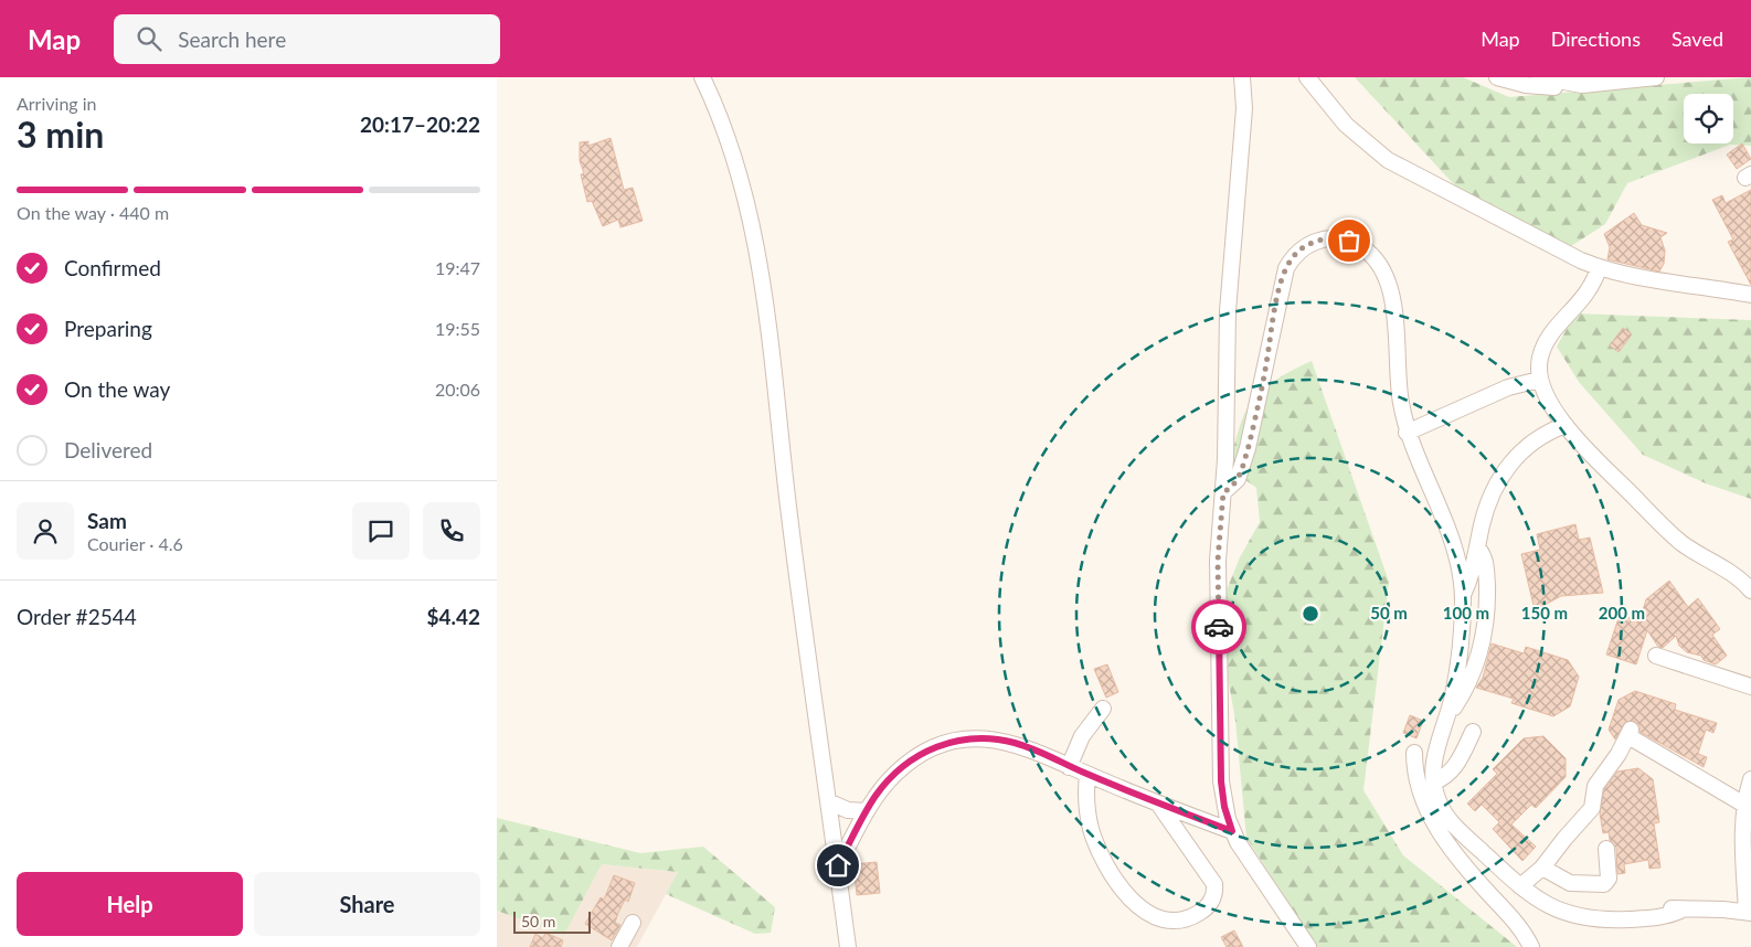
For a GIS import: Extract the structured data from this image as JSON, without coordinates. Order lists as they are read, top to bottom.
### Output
{
  "scale_bar": "50 m",
  "page": {
    "header": "Map",
    "search": "Search here",
    "nav": ["Map", "Directions", "Saved"],
    "heading": ["3 min", "Arriving in", "20:17–20:22"],
    "panel": [
      "Sam",
      "Courier · 4.6",
      "Order #2544",
      "$4.42"
    ],
    "bar": "On the way · 440 m",
    "list": [
      ["Confirmed", "19:47"],
      ["Preparing", "19:55"],
      ["On the way", "20:06"],
      "Delivered"
    ],
    "buttons": ["Help", "Share"],
    "scale": "50 m"
  },
  "rings": [
    "50 m",
    "100 m",
    "150 m",
    "200 m"
  ]
}
